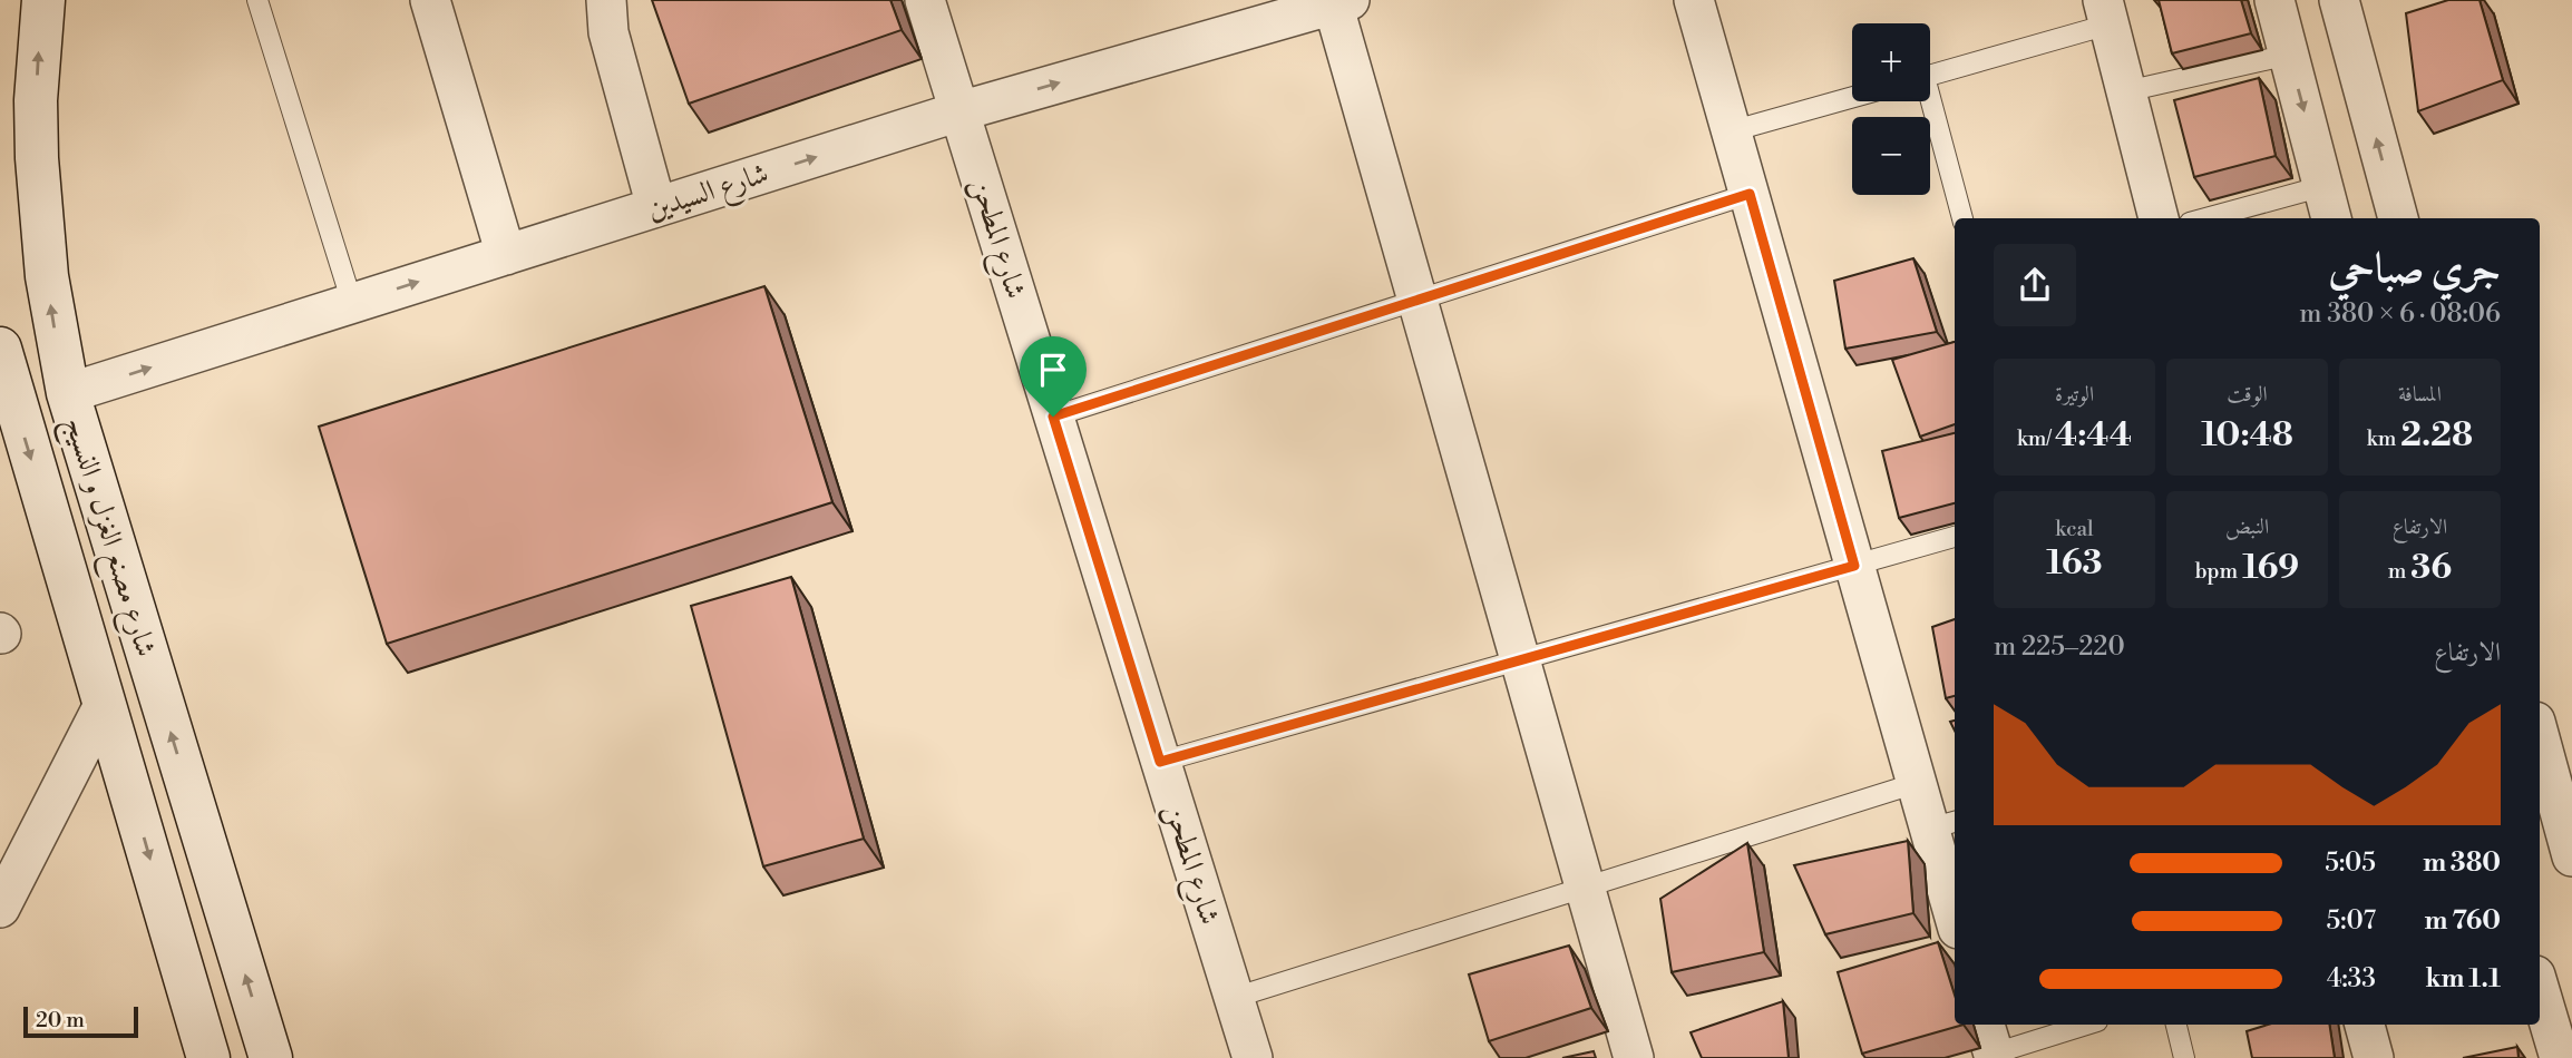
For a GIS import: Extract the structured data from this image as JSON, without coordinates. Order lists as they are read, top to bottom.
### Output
{
  "streets": {
    "main road": ["شارع مصنع الغزل و النسيج"],
    "street": ["شارع السيدين", "شارع المطحن"]
  },
  "crossings": [
    ["شارع السيدين", "شارع المطحن"],
    ["شارع السيدين", "شارع مصنع الغزل و النسيج"]
  ],
  "one_way": ["شارع السيدين"],
  "scale_bar": "20 m",
  "page": {
    "map_buttons": ["+", "−"],
    "heading": ["جري صباحي", "08:06 · 6 × 380 m"],
    "stats": [
      ["المسافة", "2.28 km"],
      ["الوقت", "10:48"],
      ["الوتيرة", "4:44 /km"],
      ["الارتفاع", "36 m"],
      ["النبض", "169 bpm"],
      ["kcal", "163"]
    ],
    "chart": ["الارتفاع", "220–225 m"],
    "list": [
      {
        "name": "380 m",
        "note": "5:05"
      },
      {
        "name": "760 m",
        "note": "5:07"
      },
      {
        "name": "1.1 km",
        "note": "4:33"
      }
    ],
    "scale": "20 m"
  }
}
